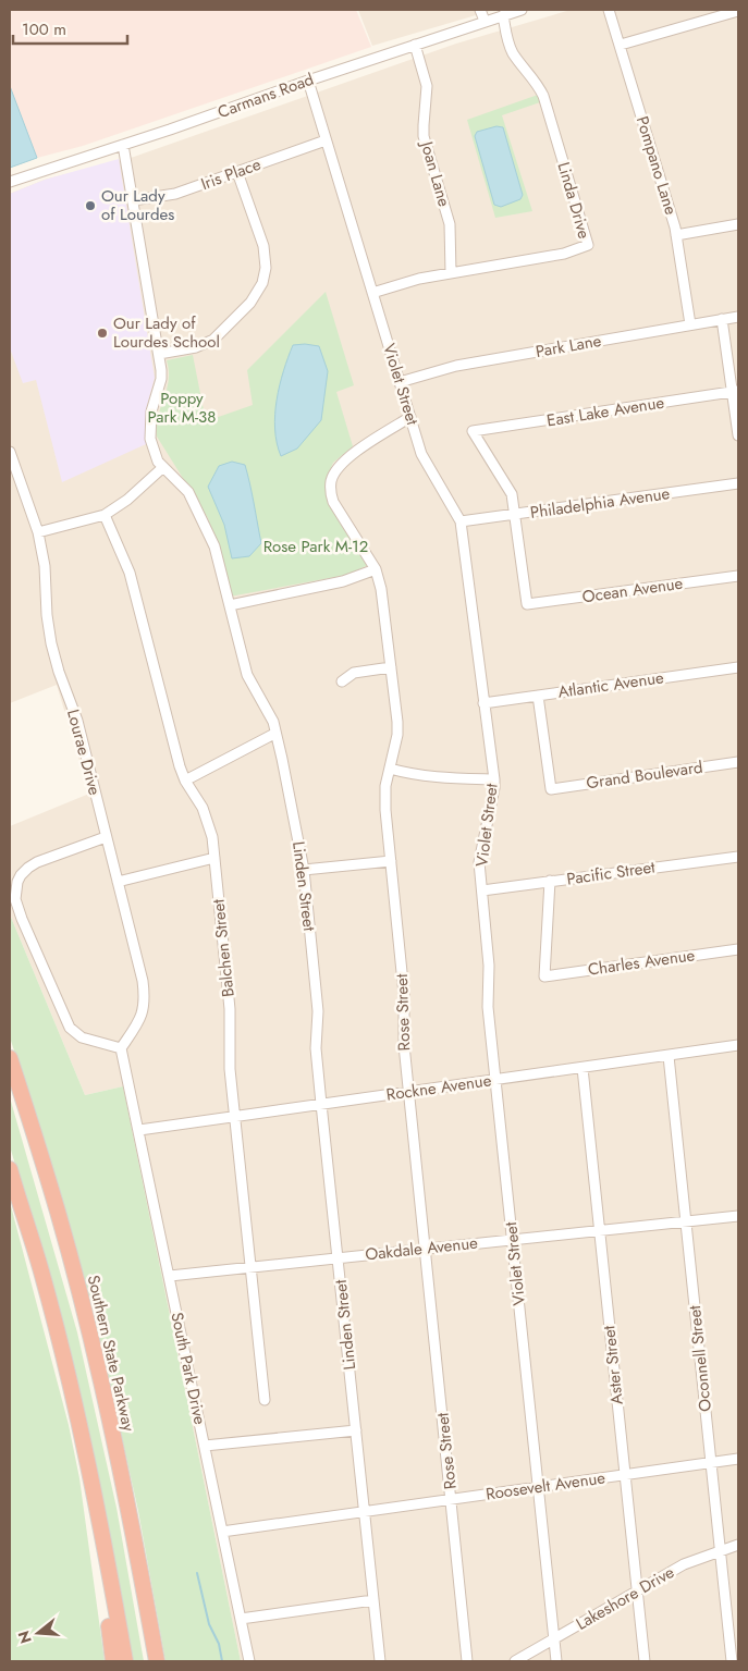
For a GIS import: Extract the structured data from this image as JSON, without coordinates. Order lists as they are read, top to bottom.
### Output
{
  "streets": {
    "highway": ["Southern State Parkway"],
    "street": [
      "Carmans Road",
      "Pompano Lane",
      "Iris Place",
      "Joan Lane",
      "Linda Drive",
      "Park Lane",
      "Violet Street",
      "East Lake Avenue",
      "Philadelphia Avenue",
      "Ocean Avenue",
      "Atlantic Avenue",
      "Lourae Drive",
      "Grand Boulevard",
      "Pacific Street",
      "Linden Street",
      "Balchen Street",
      "Charles Avenue",
      "Rose Street",
      "Rockne Avenue",
      "Oakdale Avenue",
      "Oconnell Street",
      "Aster Street",
      "South Park Drive",
      "Roosevelt Avenue",
      "Lakeshore Drive"
    ]
  },
  "crossings": [
    ["Carmans Road", "Joan Lane"],
    ["Carmans Road", "Linda Drive"],
    ["Carmans Road", "Violet Street"],
    ["Carmans Road", "Linden Street"],
    ["Pompano Lane", "Park Lane"],
    ["Iris Place", "Violet Street"],
    ["Iris Place", "Linden Street"],
    ["Joan Lane", "Linda Drive"],
    ["Linda Drive", "Violet Street"],
    ["Park Lane", "Violet Street"],
    ["Violet Street", "Philadelphia Avenue"],
    ["Violet Street", "Atlantic Avenue"],
    ["Violet Street", "Pacific Street"],
    ["Violet Street", "Rose Street"],
    ["Violet Street", "Rockne Avenue"],
    ["Violet Street", "Oakdale Avenue"],
    ["Violet Street", "Roosevelt Avenue"],
    ["Violet Street", "Lakeshore Drive"],
    ["East Lake Avenue", "Philadelphia Avenue"],
    ["East Lake Avenue", "Ocean Avenue"],
    ["Philadelphia Avenue", "Ocean Avenue"],
    ["Atlantic Avenue", "Grand Boulevard"],
    ["Lourae Drive", "South Park Drive"],
    ["Pacific Street", "Charles Avenue"],
    ["Linden Street", "Rockne Avenue"],
    ["Linden Street", "Oakdale Avenue"],
    ["Linden Street", "Roosevelt Avenue"],
    ["Balchen Street", "Rockne Avenue"],
    ["Balchen Street", "Oakdale Avenue"],
    ["Rose Street", "Rockne Avenue"],
    ["Rose Street", "Oakdale Avenue"],
    ["Rose Street", "Roosevelt Avenue"],
    ["Rockne Avenue", "Oconnell Street"],
    ["Rockne Avenue", "Aster Street"],
    ["Rockne Avenue", "South Park Drive"],
    ["Oakdale Avenue", "Oconnell Street"],
    ["Oakdale Avenue", "Aster Street"],
    ["Oakdale Avenue", "South Park Drive"],
    ["Oconnell Street", "Roosevelt Avenue"],
    ["Oconnell Street", "Lakeshore Drive"],
    ["Aster Street", "Roosevelt Avenue"],
    ["Aster Street", "Lakeshore Drive"],
    ["South Park Drive", "Roosevelt Avenue"]
  ],
  "parks": ["Poppy Park M-38", "Rose Park M-12"],
  "places": ["Our Lady of Lourdes", "Our Lady of Lourdes School"],
  "scale_bar": "100 m",
  "north": "left"
}
